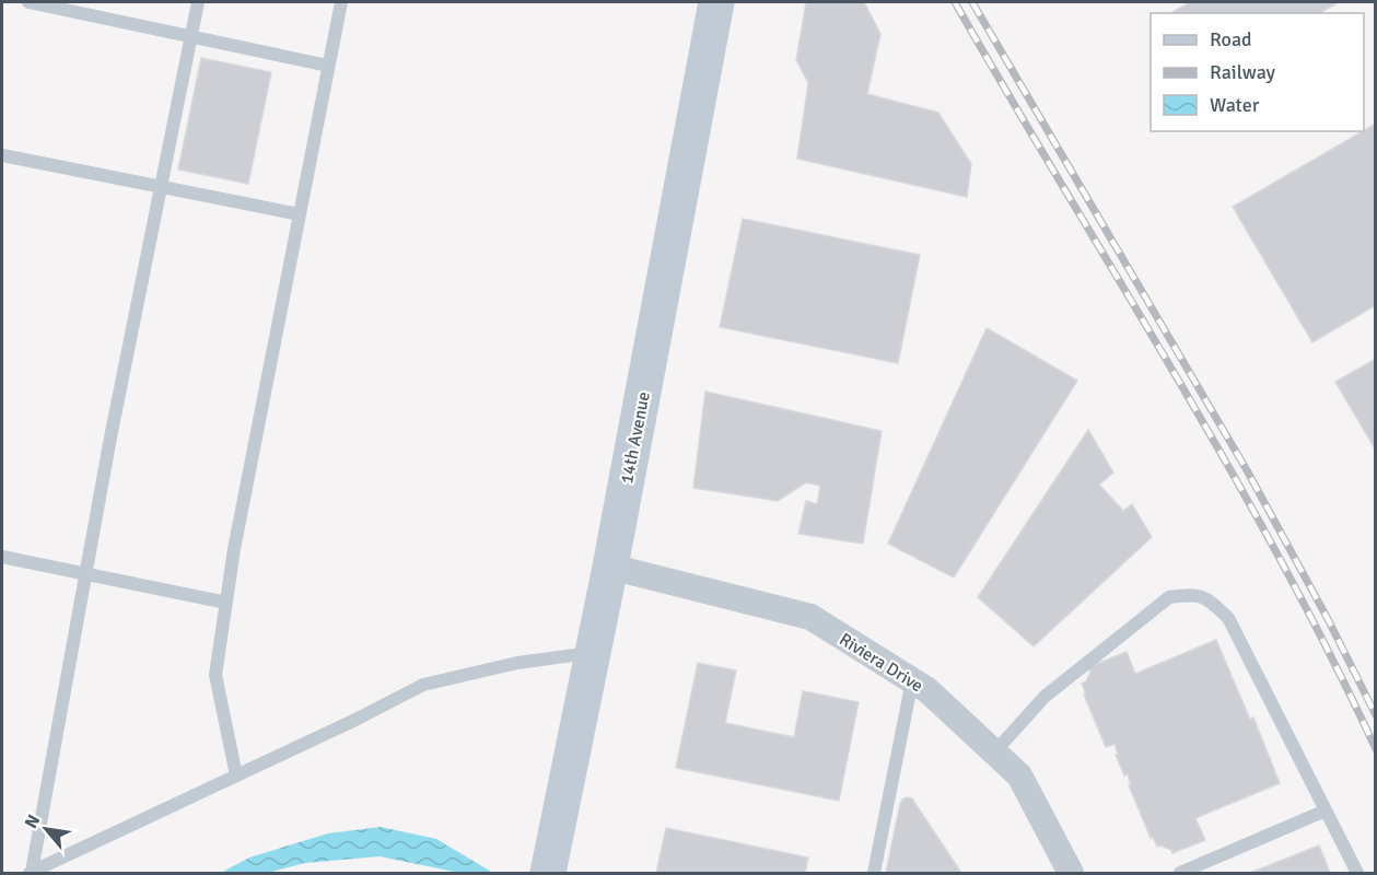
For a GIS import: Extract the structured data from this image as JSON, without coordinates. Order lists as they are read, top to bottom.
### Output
{
  "streets": {
    "main road": ["14th Avenue"],
    "street": ["Riviera Drive"]
  },
  "crossings": [
    ["14th Avenue", "Riviera Drive"]
  ],
  "legend": ["Road", "Railway", "Water"],
  "north": "top left"
}
